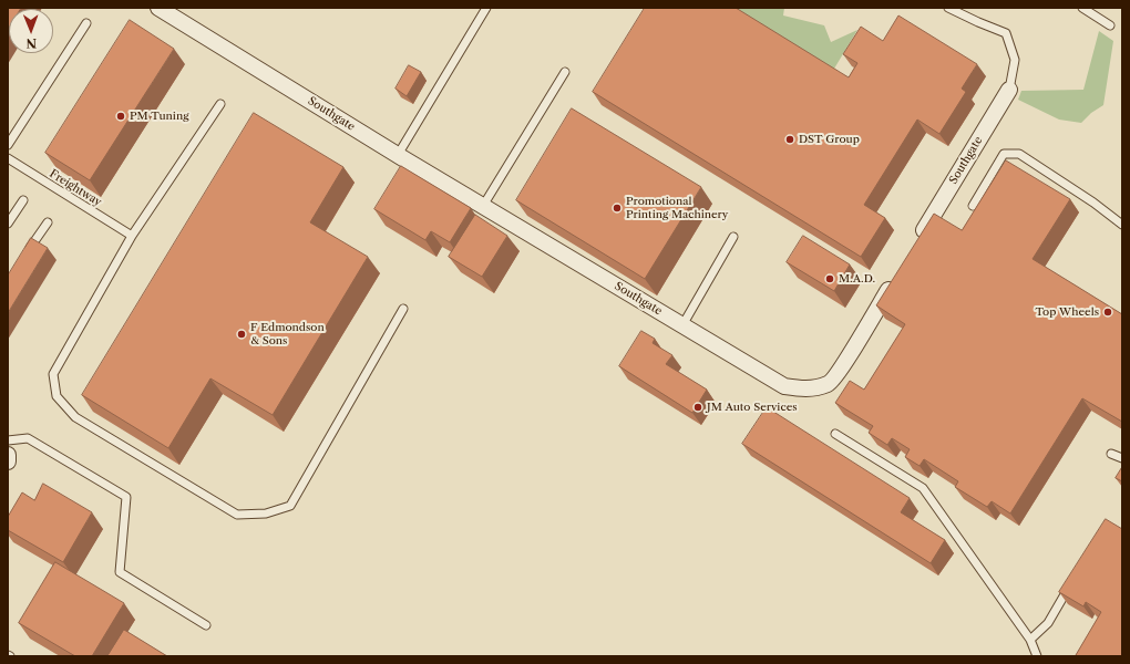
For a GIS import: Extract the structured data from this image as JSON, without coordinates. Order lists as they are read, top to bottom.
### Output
{
  "streets": {
    "street": ["Southgate"],
    "lane": ["Freightway"]
  },
  "places": [
    "PM Tuning",
    "DST Group",
    "Promotional Printing Machinery",
    "M.A.D.",
    "Top Wheels",
    "F Edmondson & Sons",
    "JM Auto Services"
  ],
  "north": "bottom"
}
